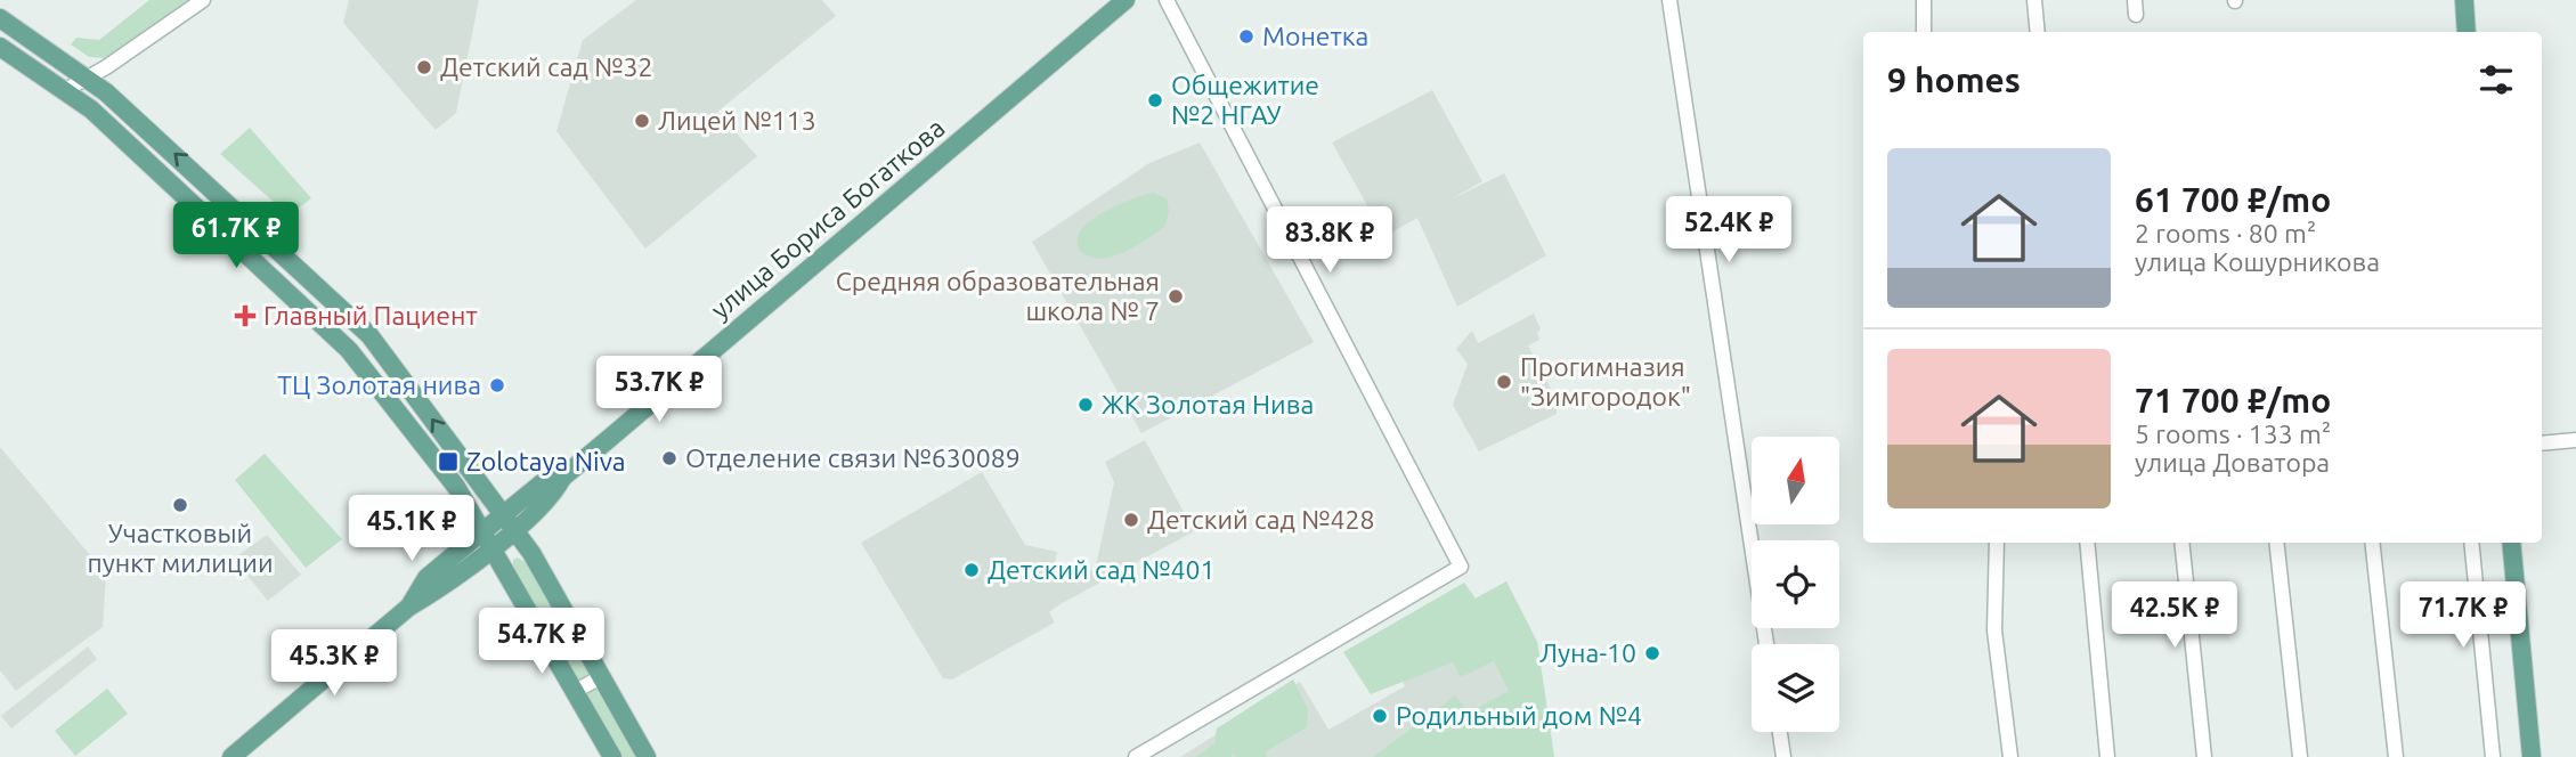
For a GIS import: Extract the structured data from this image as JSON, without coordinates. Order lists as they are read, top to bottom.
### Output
{
  "streets": {
    "main road": ["улица Бориса Богаткова"]
  },
  "places": {
    "other": [
      "Монетка",
      "Детский сад №32",
      "Общежитие №2 НГАУ",
      "Лицей №113",
      "Средняя образовательная школа № 7",
      "Прогимназия \"Зимгородок\"",
      "ТЦ Золотая нива",
      "ЖК Золотая Нива",
      "Отделение связи №630089",
      "Участковый пункт милиции",
      "Детский сад №428",
      "Детский сад №401",
      "Луна-10",
      "Родильный дом №4"
    ],
    "health": ["Главный Пациент"],
    "transit": ["Zolotaya Niva"]
  },
  "north": "top",
  "page": {
    "heading": "9 homes",
    "list": [
      {
        "name": "61 700 ₽/mo",
        "note": "2 rooms · 80 m² · улица Кошурникова"
      },
      {
        "name": "71 700 ₽/mo",
        "note": "5 rooms · 133 m² · улица Доватора"
      }
    ],
    "price": [
      "52.4K ₽",
      "61.7K ₽",
      "83.8K ₽",
      "53.7K ₽",
      "45.1K ₽",
      "42.5K ₽",
      "71.7K ₽",
      "54.7K ₽",
      "45.3K ₽"
    ]
  }
}
